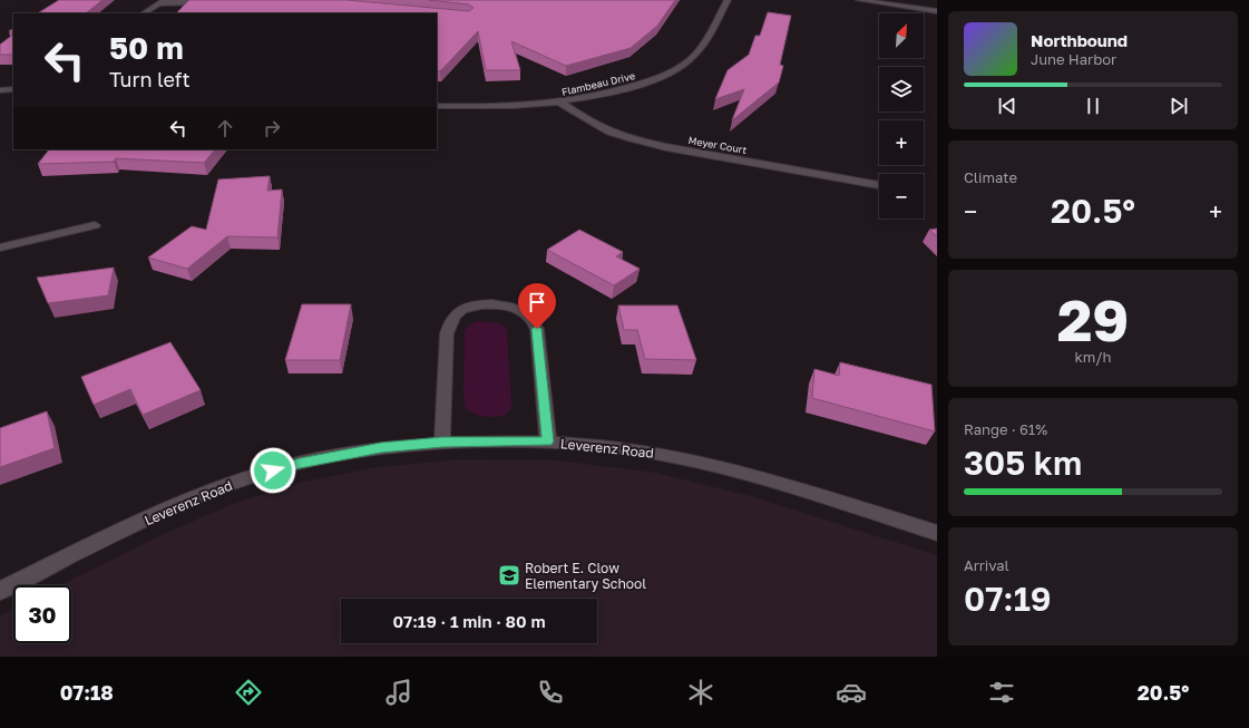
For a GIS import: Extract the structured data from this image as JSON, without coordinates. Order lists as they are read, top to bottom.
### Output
{
  "streets": {
    "street": ["Flambeau Drive", "Meyer Court", "Leverenz Road"]
  },
  "crossings": [
    ["Flambeau Drive", "Meyer Court"]
  ],
  "places": {
    "school or university": ["Robert E. Clow Elementary School"]
  },
  "north": "top right",
  "page": {
    "map_buttons": ["+", "−"],
    "turn": ["50 m", "Turn left"],
    "song": ["Northbound", "June Harbor"],
    "tile": [
      "Climate",
      ["29", "km/h"],
      ["Range · 61%", "305 km"],
      ["Arrival", "07:19"]
    ],
    "heat": ["−", "20.5°", "+"],
    "limit": "30",
    "trip": "07:19 · 1 min · 80 m",
    "tabs": ["07:18", "20.5°"]
  }
}
